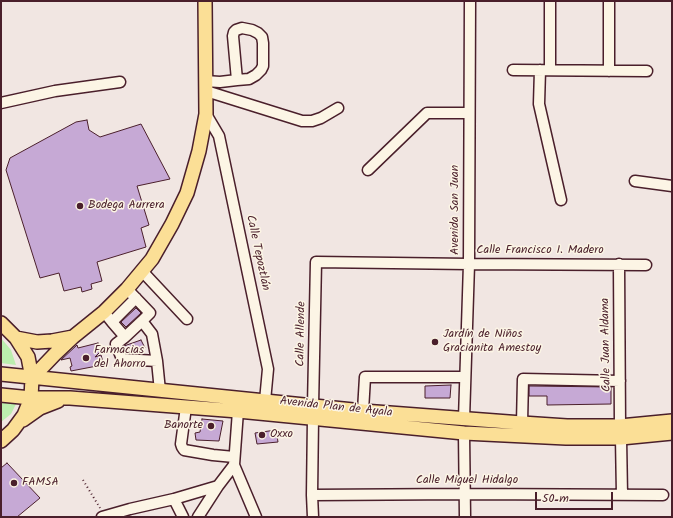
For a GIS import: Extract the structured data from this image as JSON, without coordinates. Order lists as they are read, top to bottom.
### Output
{
  "streets": {
    "main road": ["Avenida Plan de Ayala"],
    "street": [
      "Avenida San Juan",
      "Calle Francisco I. Madero",
      "Calle Tepoztlán",
      "Calle Allende",
      "Calle Juan Aldama",
      "Calle Miguel Hidalgo"
    ]
  },
  "crossings": [
    ["Avenida San Juan", "Calle Francisco I. Madero"],
    ["Avenida San Juan", "Avenida Plan de Ayala"],
    ["Calle Francisco I. Madero", "Calle Allende"],
    ["Calle Francisco I. Madero", "Calle Juan Aldama"],
    ["Calle Tepoztlán", "Avenida Plan de Ayala"],
    ["Calle Allende", "Avenida Plan de Ayala"],
    ["Calle Allende", "Calle Miguel Hidalgo"],
    ["Calle Juan Aldama", "Avenida Plan de Ayala"],
    ["Calle Juan Aldama", "Calle Miguel Hidalgo"]
  ],
  "places": [
    "Bodega Aurrera",
    "Jardín de Niños Gracianita Amestoy",
    "Farmacias del Ahorro",
    "Banorte",
    "Oxxo",
    "FAMSA"
  ],
  "scale_bar": "50 m"
}
